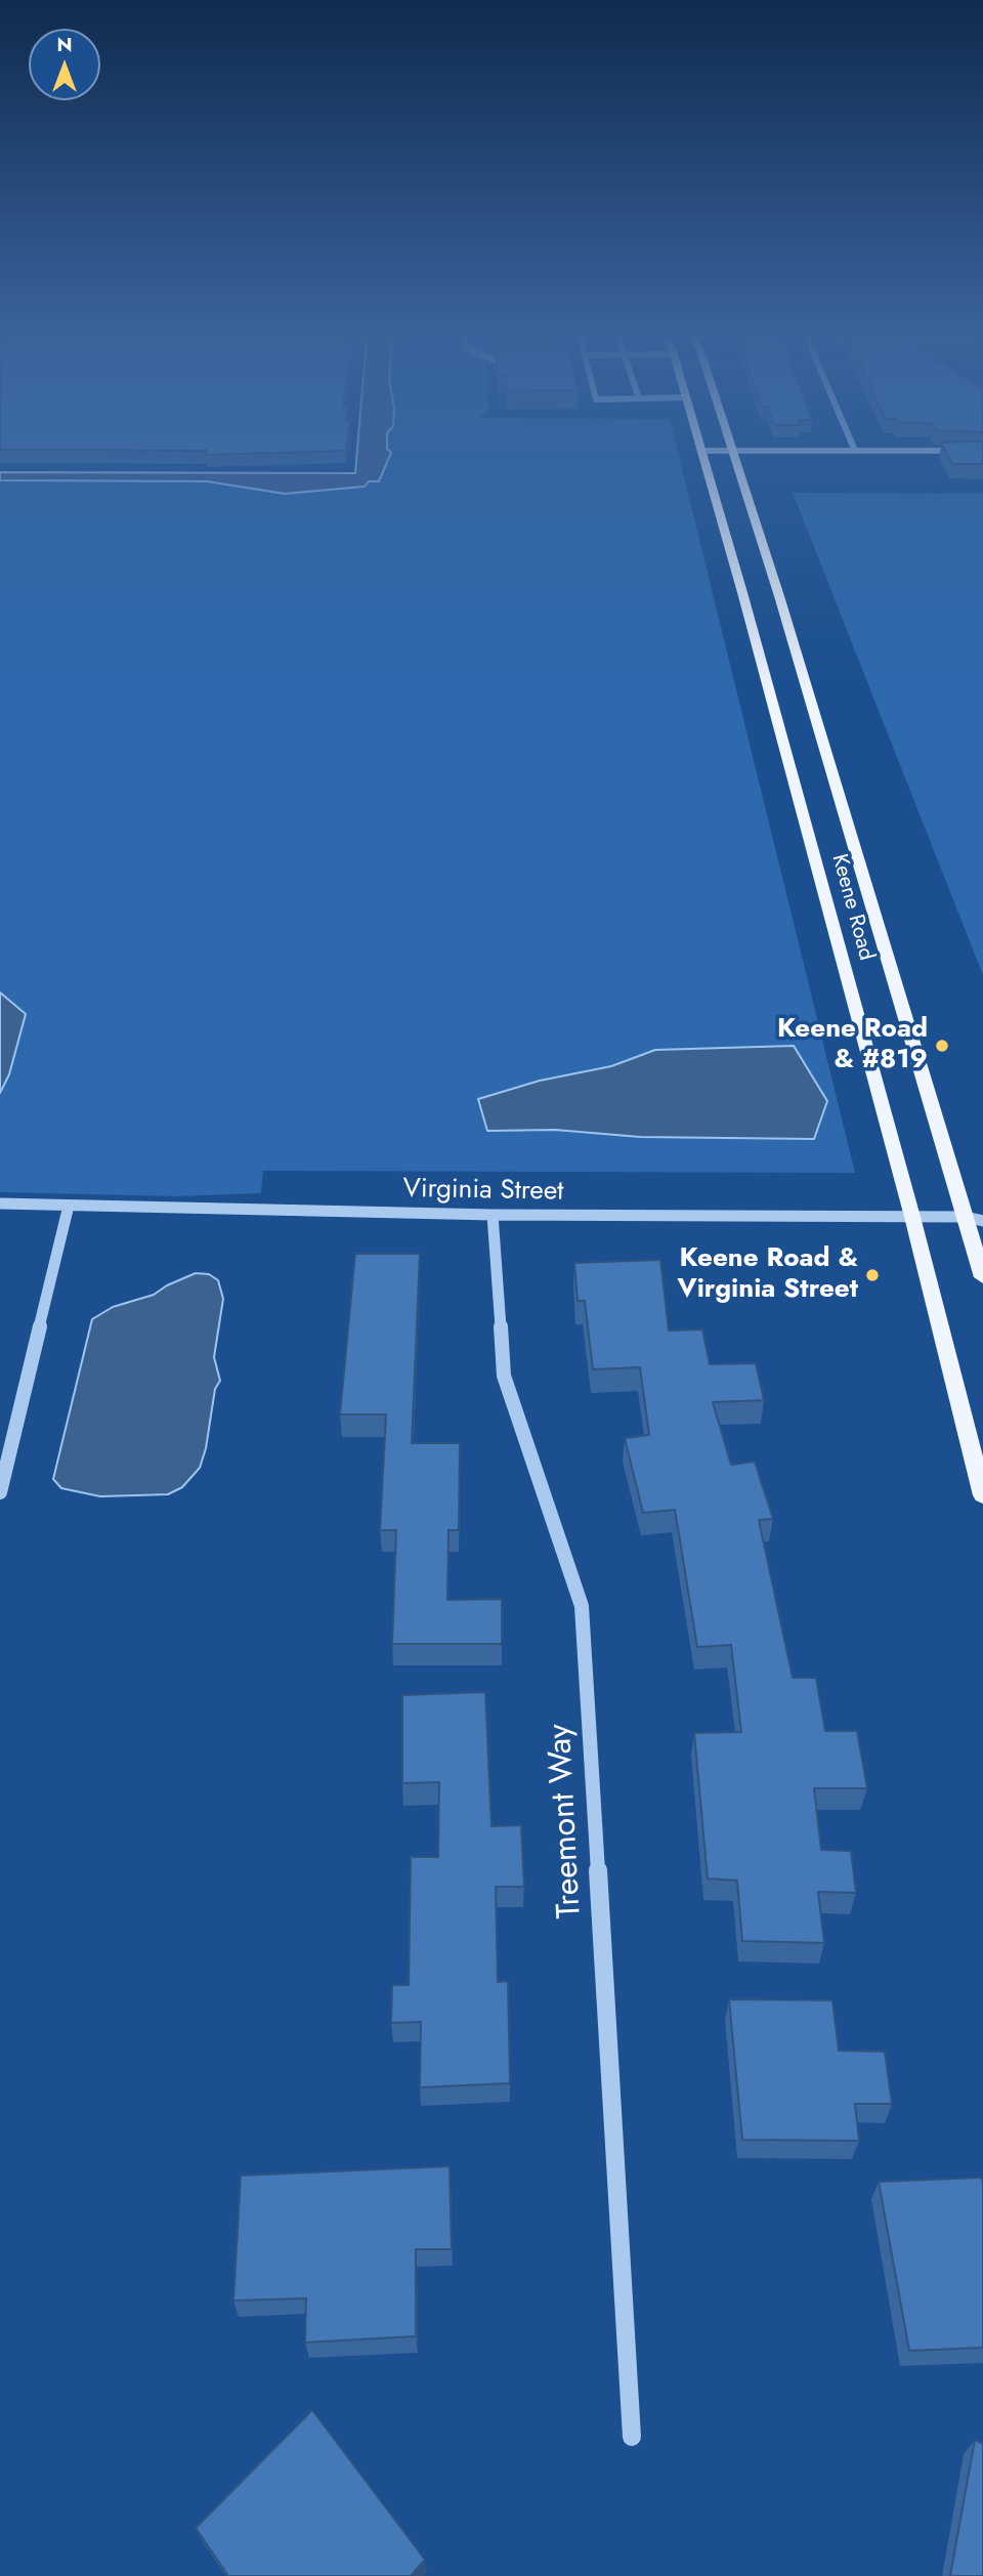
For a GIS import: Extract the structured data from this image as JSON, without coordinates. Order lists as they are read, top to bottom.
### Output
{
  "streets": {
    "main road": ["Keene Road"],
    "street": ["Virginia Street", "Treemont Way"]
  },
  "crossings": [
    ["Keene Road", "Virginia Street"],
    ["Virginia Street", "Treemont Way"]
  ],
  "places": ["Keene Road & #819", "Keene Road & Virginia Street"],
  "north": "top"
}
